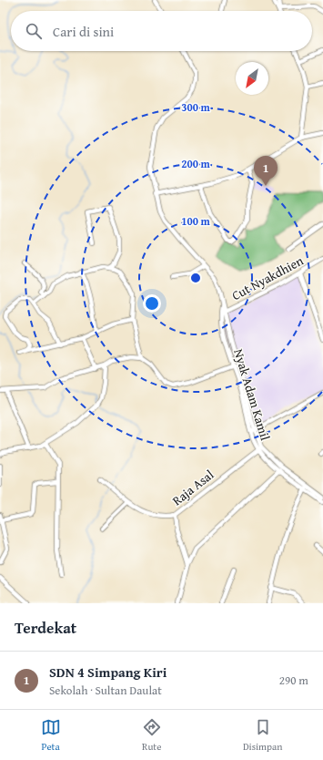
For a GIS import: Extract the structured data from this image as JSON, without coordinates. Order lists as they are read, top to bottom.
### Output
{
  "streets": {
    "street": ["Cut Nyakdhien", "Nyak Adam Kamil", "Raja Asal"]
  },
  "crossings": [
    ["Cut Nyakdhien", "Nyak Adam Kamil"],
    ["Nyak Adam Kamil", "Raja Asal"]
  ],
  "north": "bottom left",
  "page": {
    "search": "Cari di sini",
    "pins": "1",
    "heading": "Terdekat",
    "list": [
      {
        "mark": "1",
        "name": "SDN 4 Simpang Kiri",
        "note": "Sekolah · Sultan Daulat",
        "value": "290 m"
      }
    ],
    "nav": ["Peta", "Rute", "Disimpan"]
  },
  "rings": ["300 m", "200 m", "100 m"]
}
